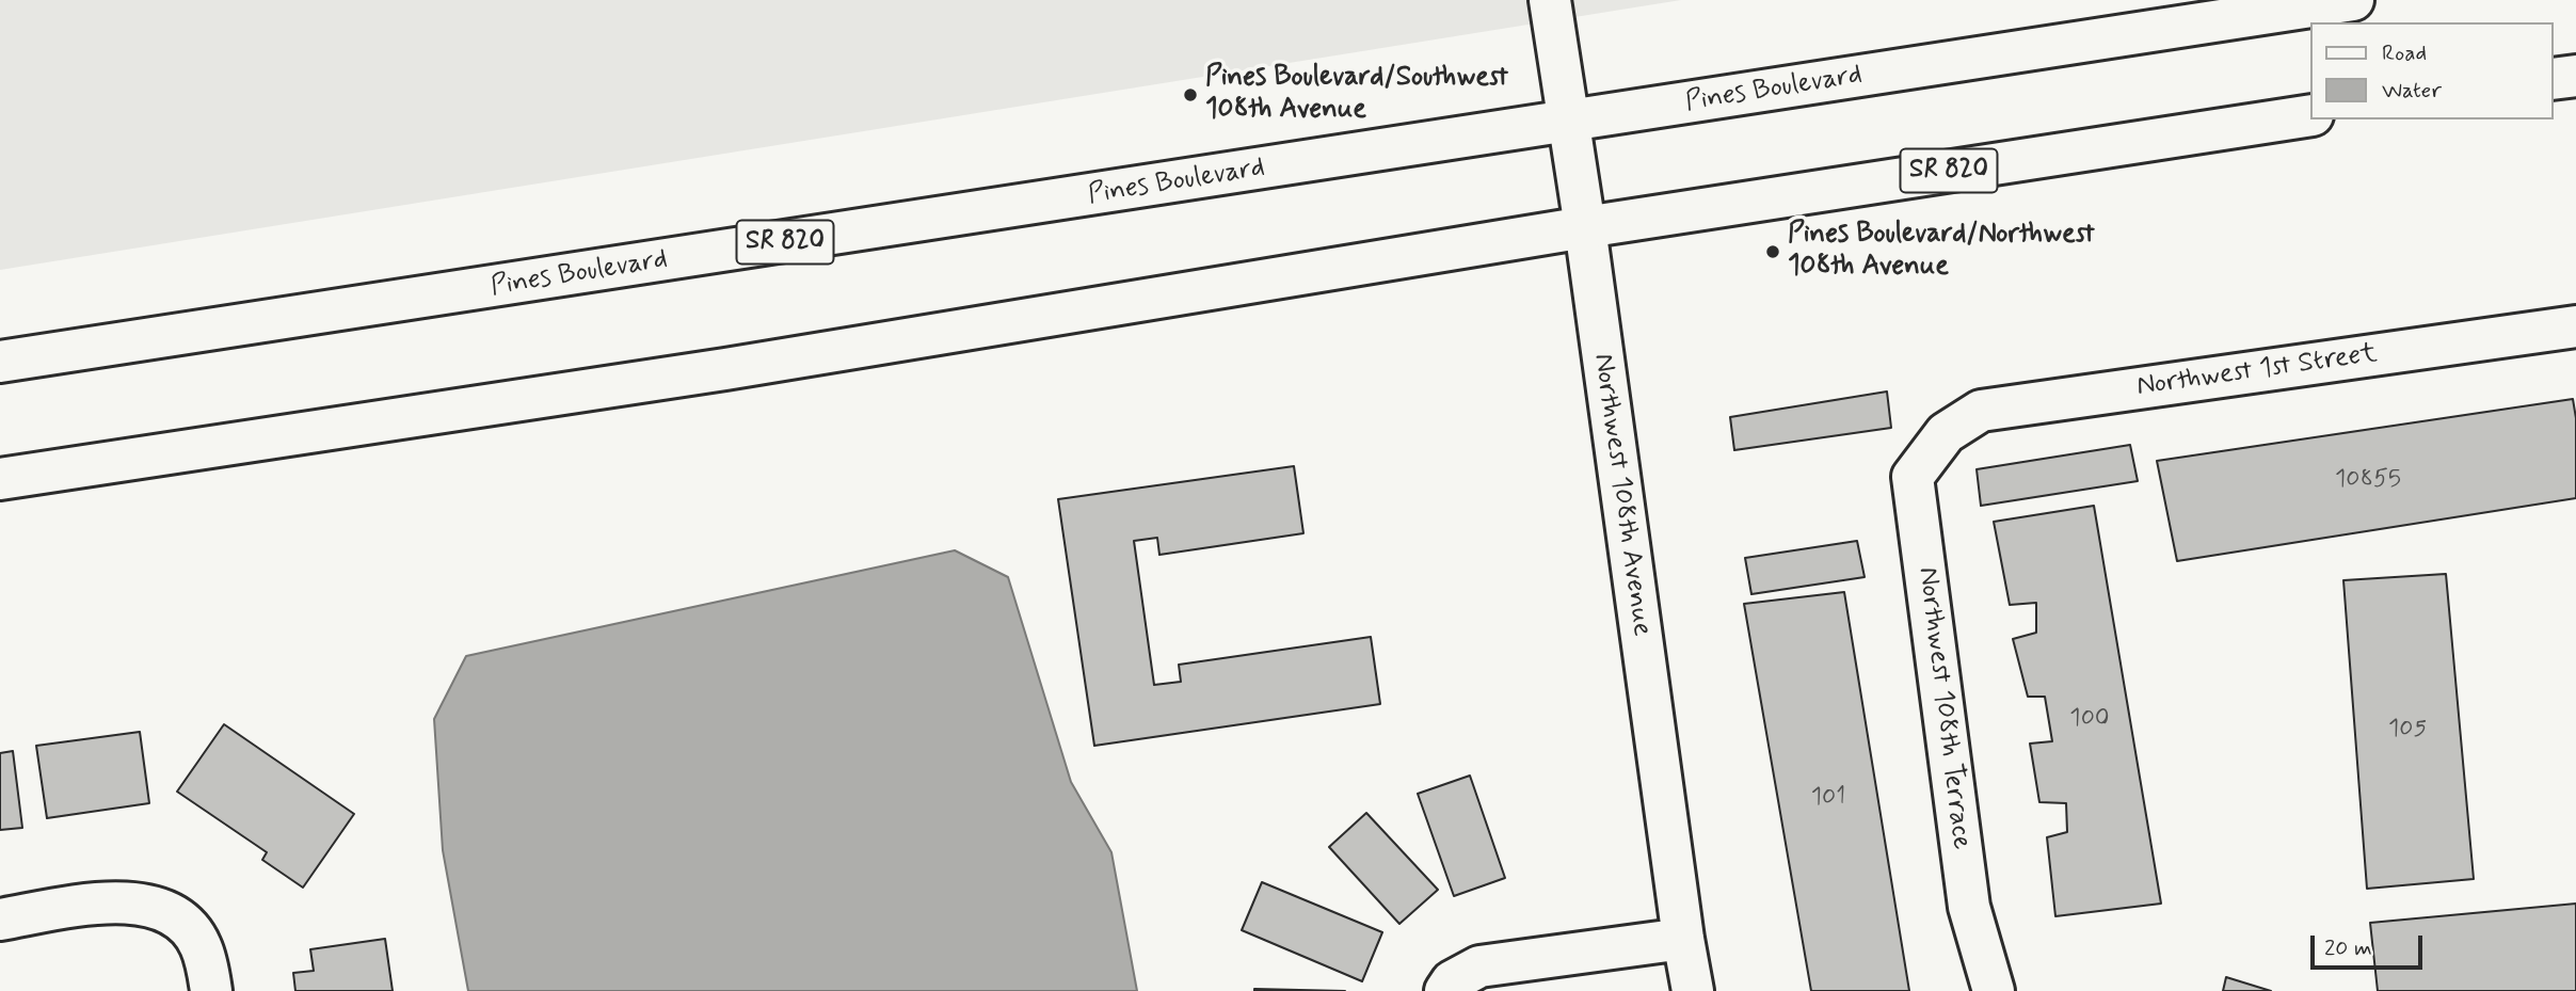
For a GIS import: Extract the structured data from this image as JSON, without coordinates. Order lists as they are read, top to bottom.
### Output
{
  "streets": {
    "main road": [
      "Pines Boulevard",
      "SR 820",
      "Northwest 1st Street",
      "Northwest 108th Avenue",
      "Northwest 108th Terrace"
    ]
  },
  "crossings": [
    ["Pines Boulevard", "Northwest 108th Avenue"],
    ["SR 820", "Northwest 108th Avenue"],
    ["Northwest 1st Street", "Northwest 108th Terrace"]
  ],
  "places": ["Pines Boulevard/Southwest 108th Avenue", "Pines Boulevard/Northwest 108th Avenue"],
  "house_numbers": [
    "10855",
    "100",
    "105",
    "101"
  ],
  "legend": ["Road", "Water"],
  "scale_bar": "20 m"
}
